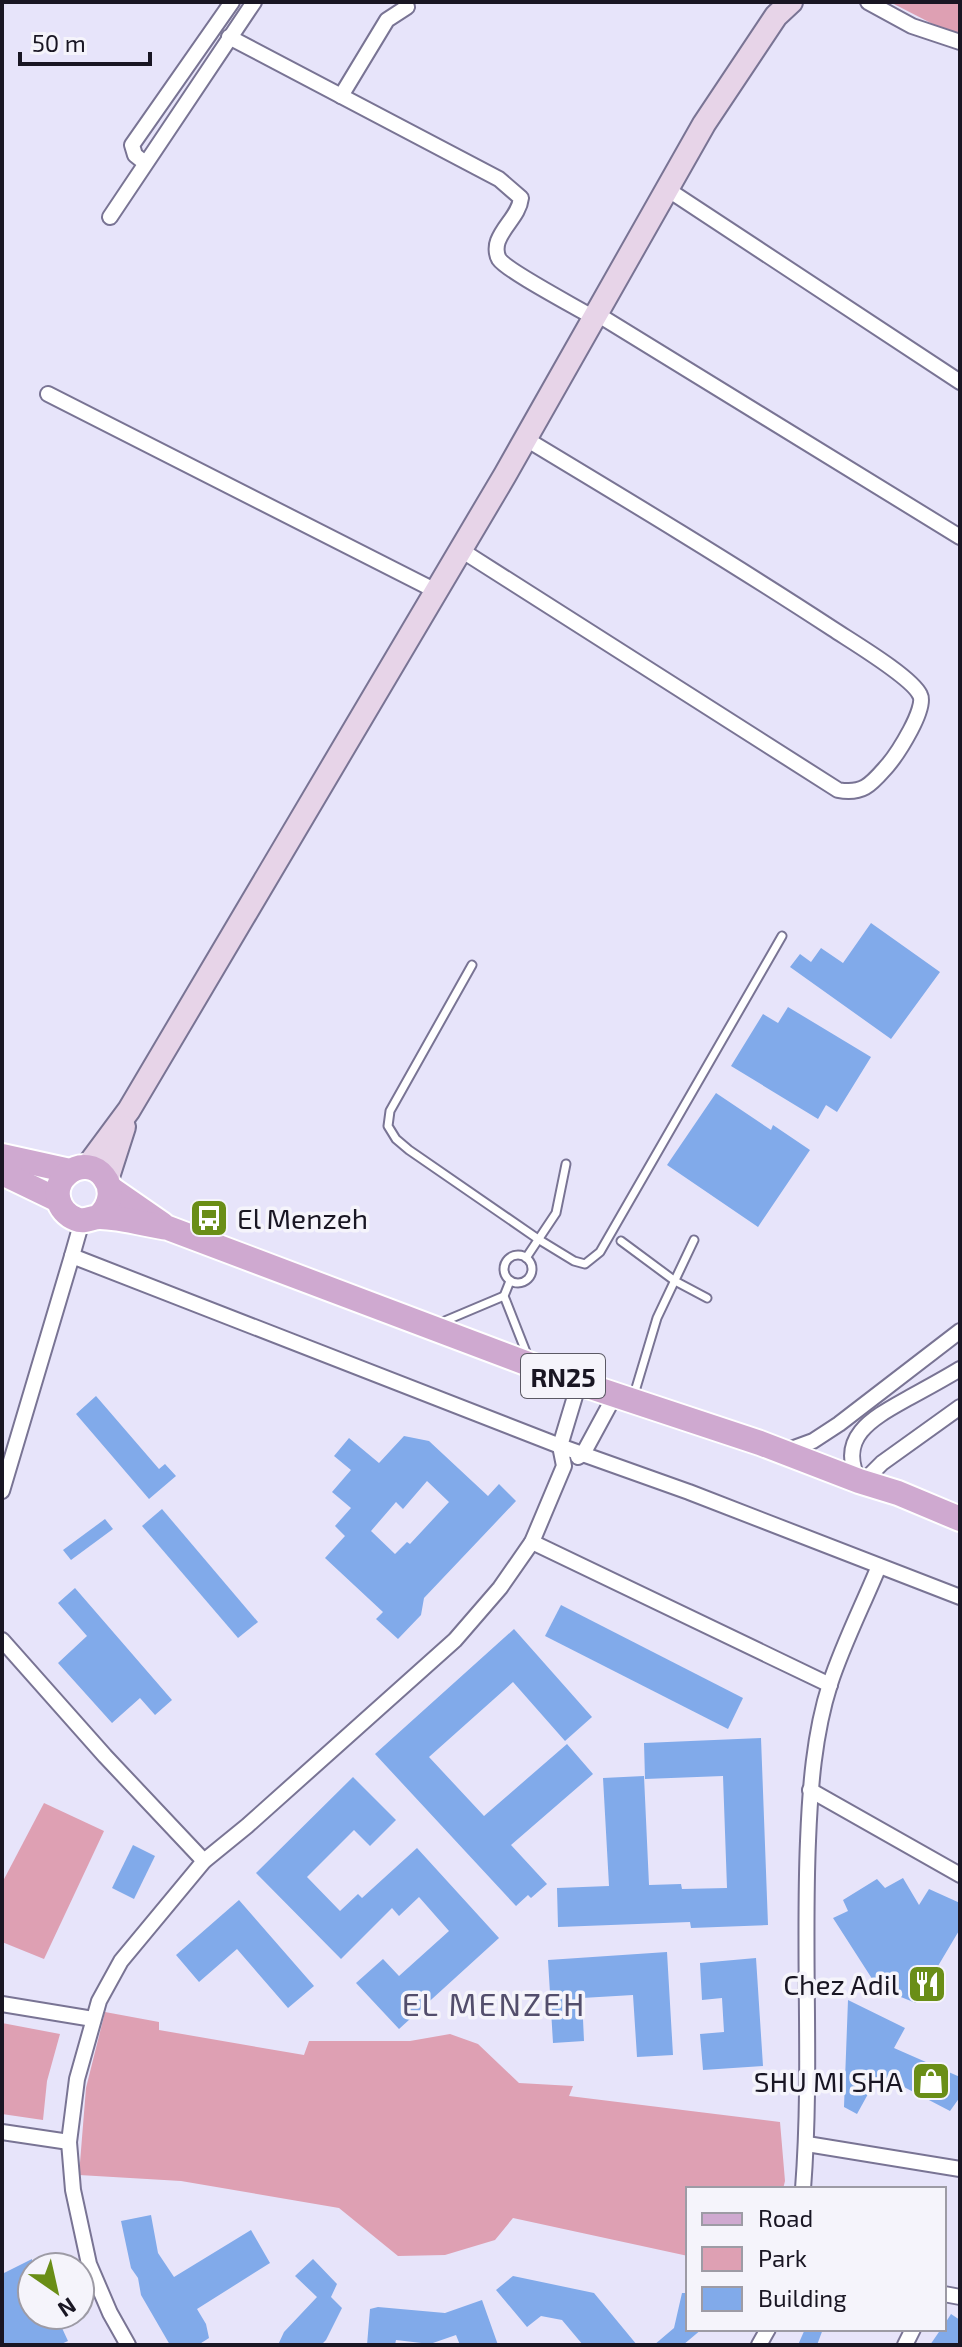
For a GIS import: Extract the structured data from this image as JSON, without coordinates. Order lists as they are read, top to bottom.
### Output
{
  "streets": {
    "main road": ["RN25"]
  },
  "districts": ["EL MENZEH"],
  "places": {
    "bus stop": ["El Menzeh"],
    "restaurant": ["Chez Adil"],
    "shop": ["SHU MI SHA"]
  },
  "legend": ["Road", "Park", "Building"],
  "scale_bar": "50 m",
  "north": "bottom right"
}
